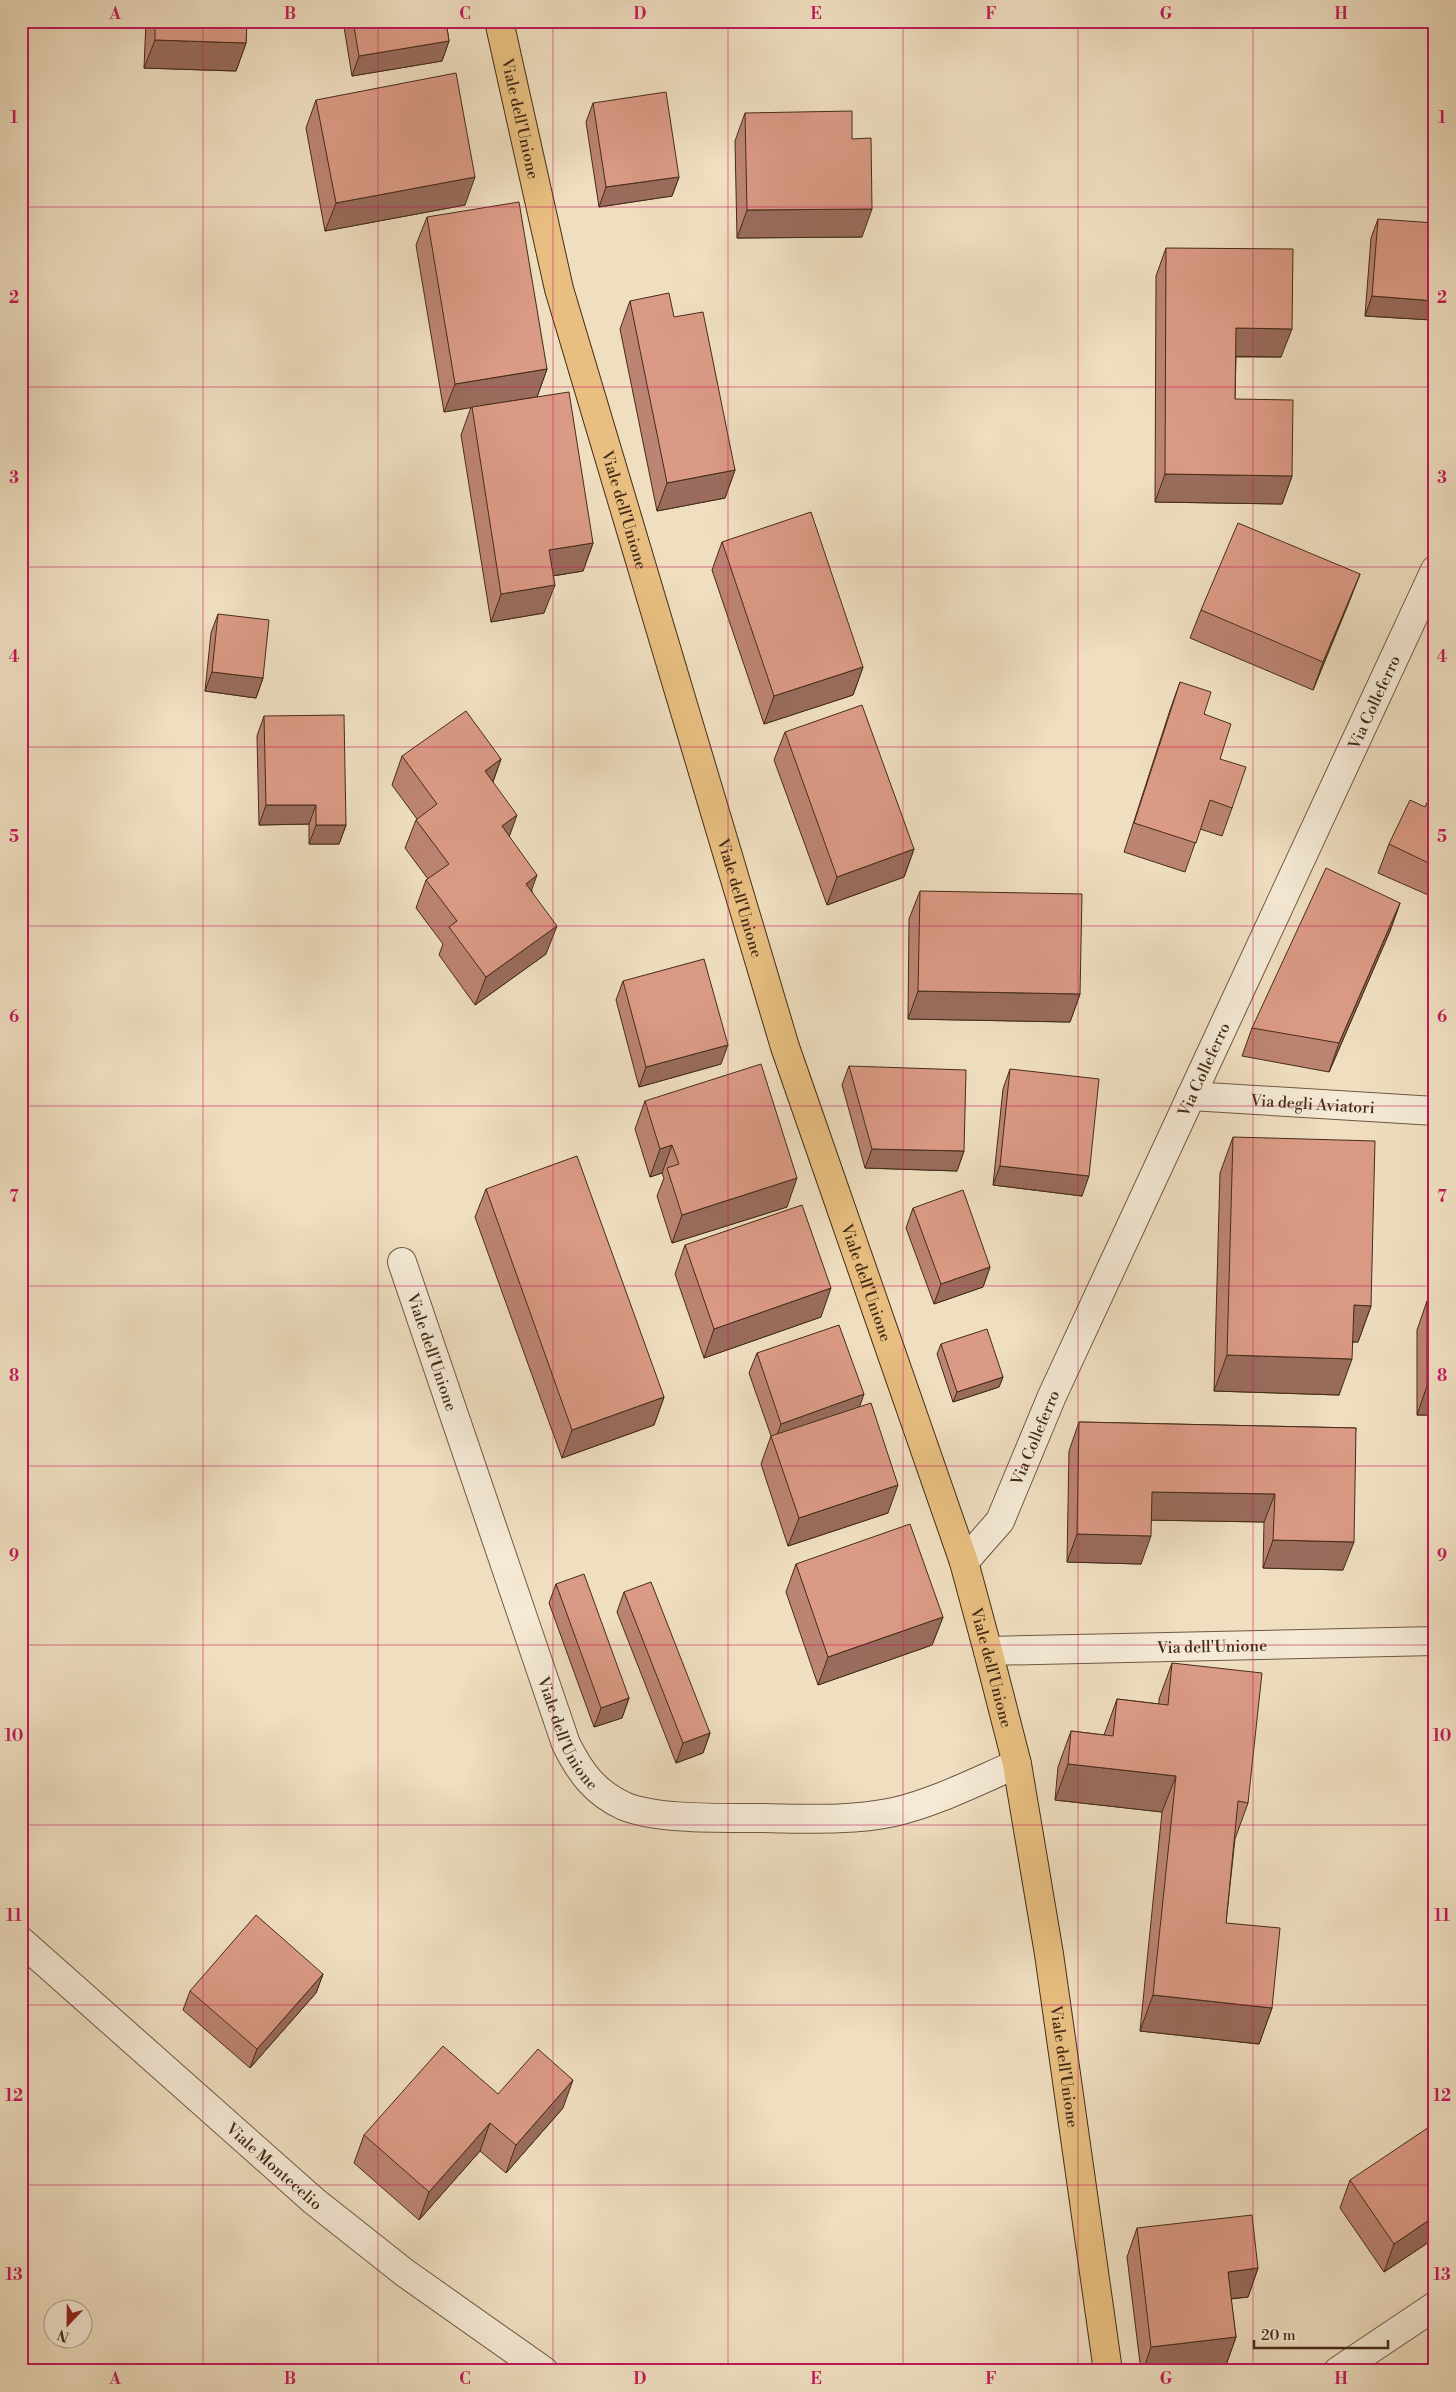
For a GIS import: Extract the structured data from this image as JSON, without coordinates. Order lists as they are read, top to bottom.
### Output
{
  "streets": {
    "main road": ["Viale dell'Unione"],
    "street": [
      "Via Colleferro",
      "Via degli Aviatori",
      "Via dell'Unione",
      "Viale Montecelio"
    ]
  },
  "crossings": [
    ["Viale dell'Unione", "Via Colleferro"],
    ["Viale dell'Unione", "Via dell'Unione"],
    ["Via Colleferro", "Via degli Aviatori"]
  ],
  "scale_bar": "20 m",
  "north": "bottom",
  "grid": {
    "columns": [
      "A",
      "B",
      "C",
      "D",
      "E",
      "F",
      "G",
      "H"
    ],
    "rows": [
      "1",
      "2",
      "3",
      "4",
      "5",
      "6",
      "7",
      "8",
      "9",
      "10",
      "11",
      "12",
      "13"
    ]
  }
}
